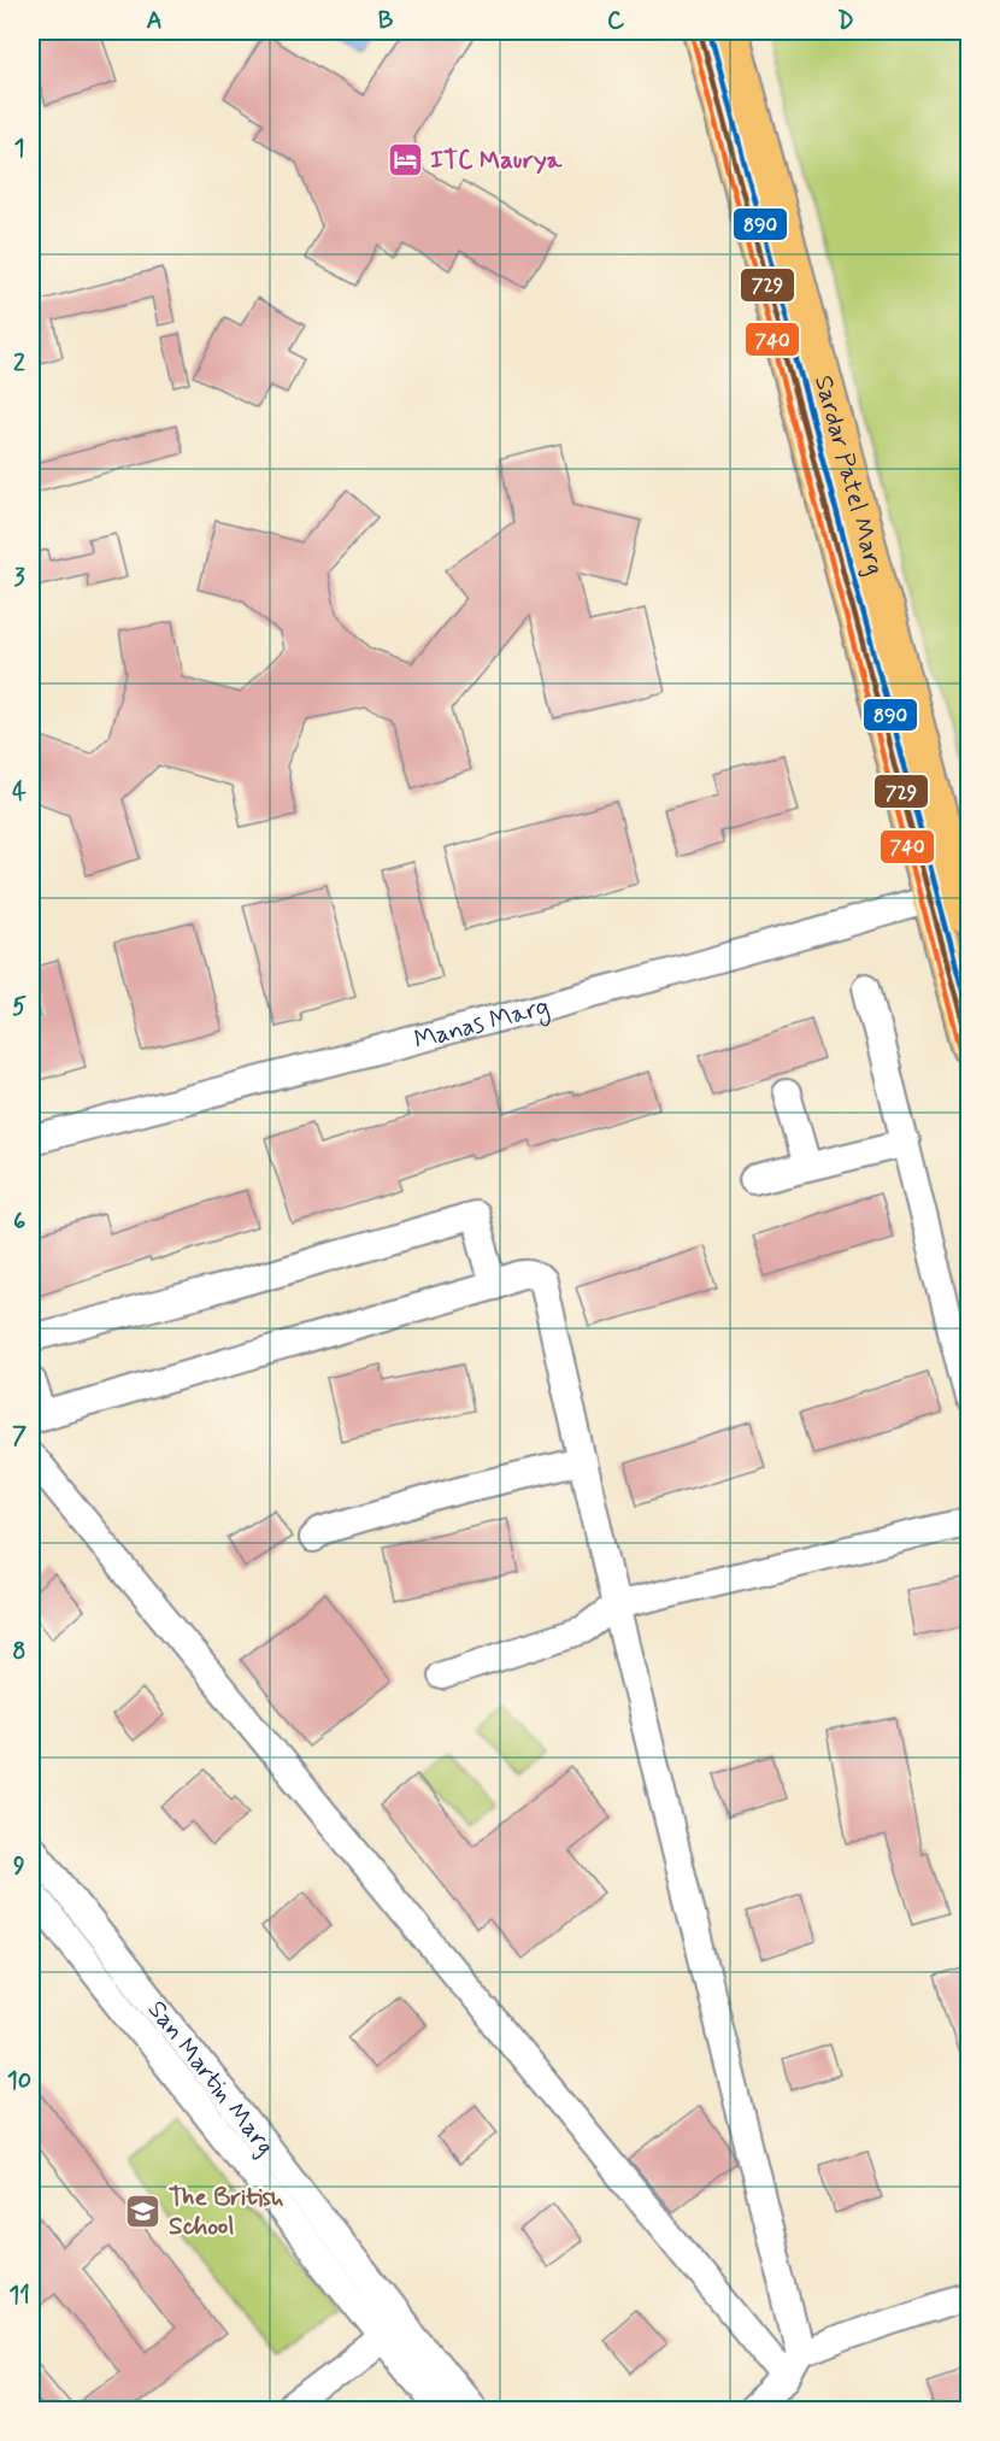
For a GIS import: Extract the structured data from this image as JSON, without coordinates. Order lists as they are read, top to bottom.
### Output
{
  "streets": {
    "main road": ["Sardar Patel Marg"],
    "street": ["Manas Marg", "San Martin Marg"]
  },
  "crossings": [
    ["Sardar Patel Marg", "Manas Marg"]
  ],
  "places": {
    "hotel": ["ITC Maurya"],
    "school or university": ["The British School"]
  },
  "lines": ["transit line 729", "transit line 890", "transit line 740"],
  "grid": {
    "columns": [
      "A",
      "B",
      "C",
      "D"
    ],
    "rows": [
      "1",
      "2",
      "3",
      "4",
      "5",
      "6",
      "7",
      "8",
      "9",
      "10",
      "11"
    ]
  }
}
